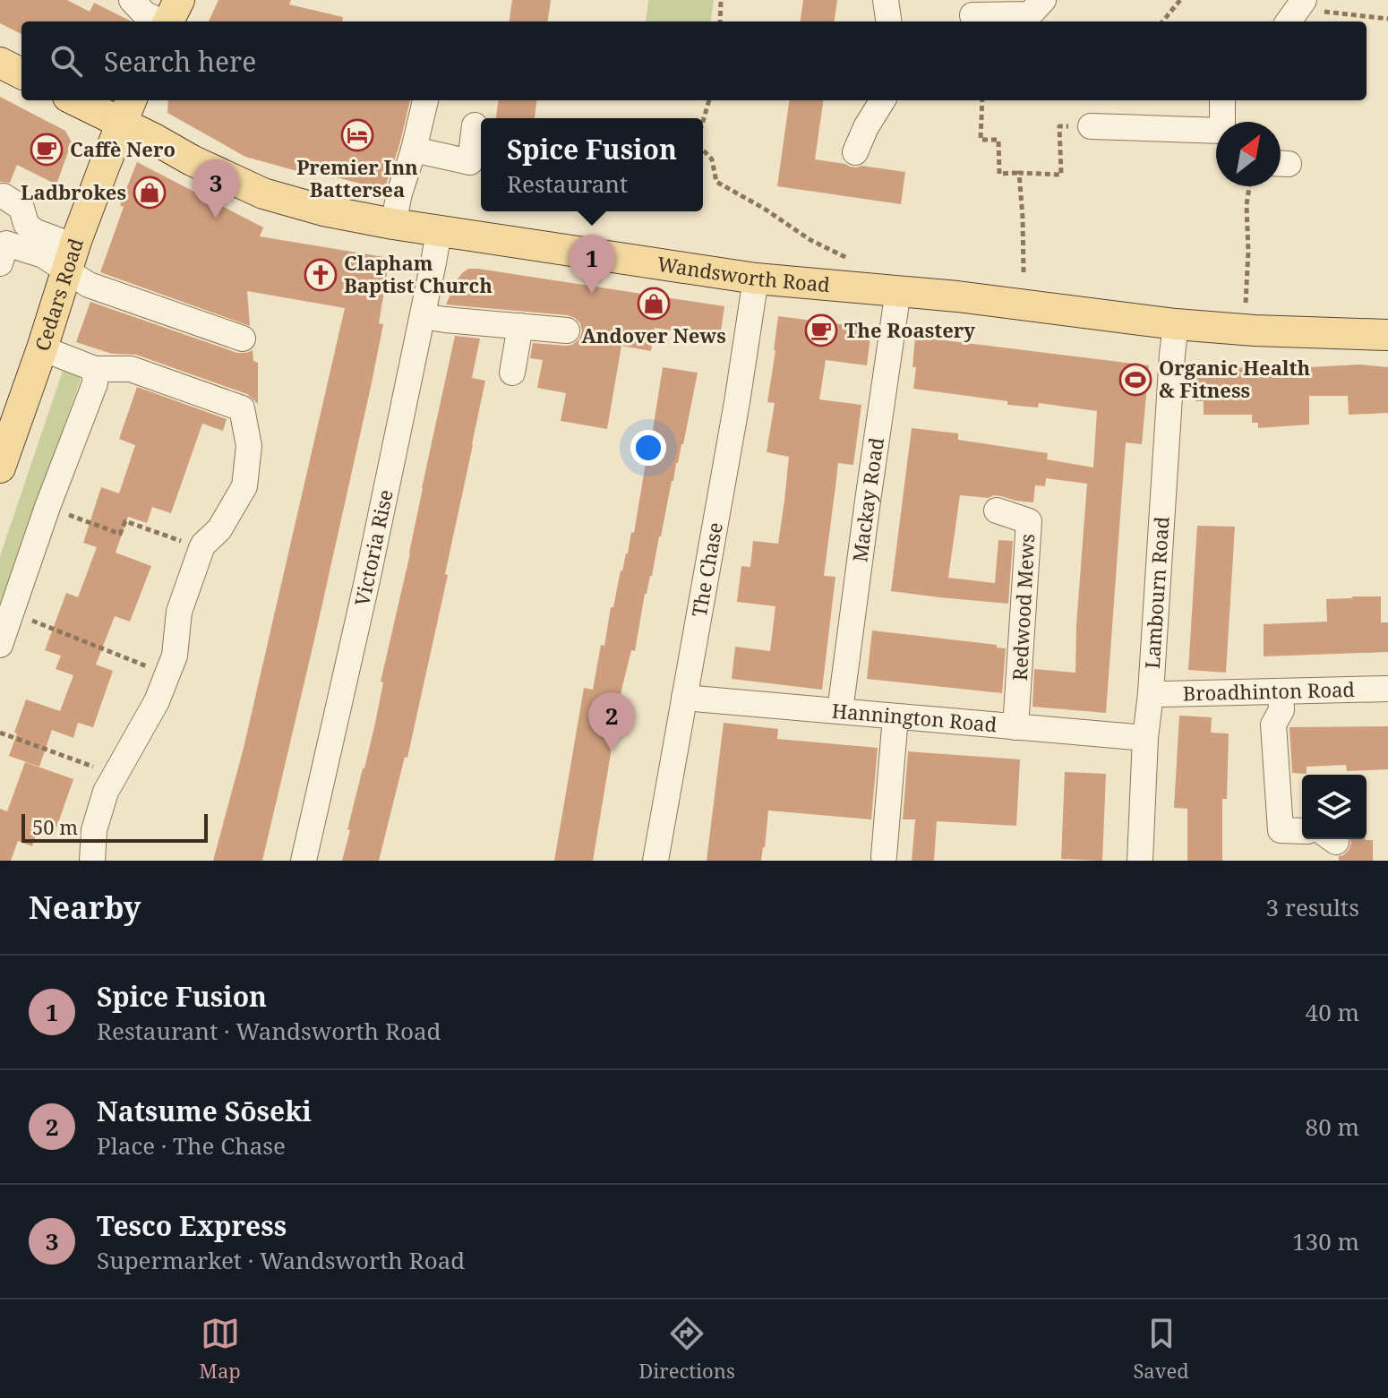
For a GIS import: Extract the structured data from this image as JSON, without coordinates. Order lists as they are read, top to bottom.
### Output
{
  "streets": {
    "main road": ["Wandsworth Road", "Cedars Road"],
    "street": [
      "Mackay Road",
      "Victoria Rise",
      "The Chase",
      "Lambourn Road",
      "Redwood Mews",
      "Broadhinton Road",
      "Hannington Road"
    ]
  },
  "crossings": [
    ["Wandsworth Road", "Cedars Road"],
    ["Wandsworth Road", "Mackay Road"],
    ["Wandsworth Road", "Victoria Rise"],
    ["Wandsworth Road", "The Chase"],
    ["Wandsworth Road", "Lambourn Road"],
    ["Mackay Road", "Hannington Road"],
    ["The Chase", "Hannington Road"],
    ["Lambourn Road", "Broadhinton Road"],
    ["Lambourn Road", "Hannington Road"],
    ["Redwood Mews", "Hannington Road"]
  ],
  "places": {
    "hotel": ["Premier Inn Battersea"],
    "cafe": ["Caffè Nero", "The Roastery"],
    "shop": ["Ladbrokes", "Andover News"],
    "church": ["Clapham Baptist Church"],
    "sports": ["Organic Health & Fitness"]
  },
  "scale_bar": "50 m",
  "north": "top right",
  "page": {
    "search": "Search here",
    "popup": ["Spice Fusion", "Restaurant"],
    "pins": ["3", "1", "2"],
    "scale": "50 m",
    "heading": ["Nearby", "3 results"],
    "list": [
      {
        "mark": "1",
        "name": "Spice Fusion",
        "note": "Restaurant · Wandsworth Road",
        "value": "40 m"
      },
      {
        "mark": "2",
        "name": "Natsume Sōseki",
        "note": "Place · The Chase",
        "value": "80 m"
      },
      {
        "mark": "3",
        "name": "Tesco Express",
        "note": "Supermarket · Wandsworth Road",
        "value": "130 m"
      }
    ],
    "nav": ["Map", "Directions", "Saved"]
  }
}
